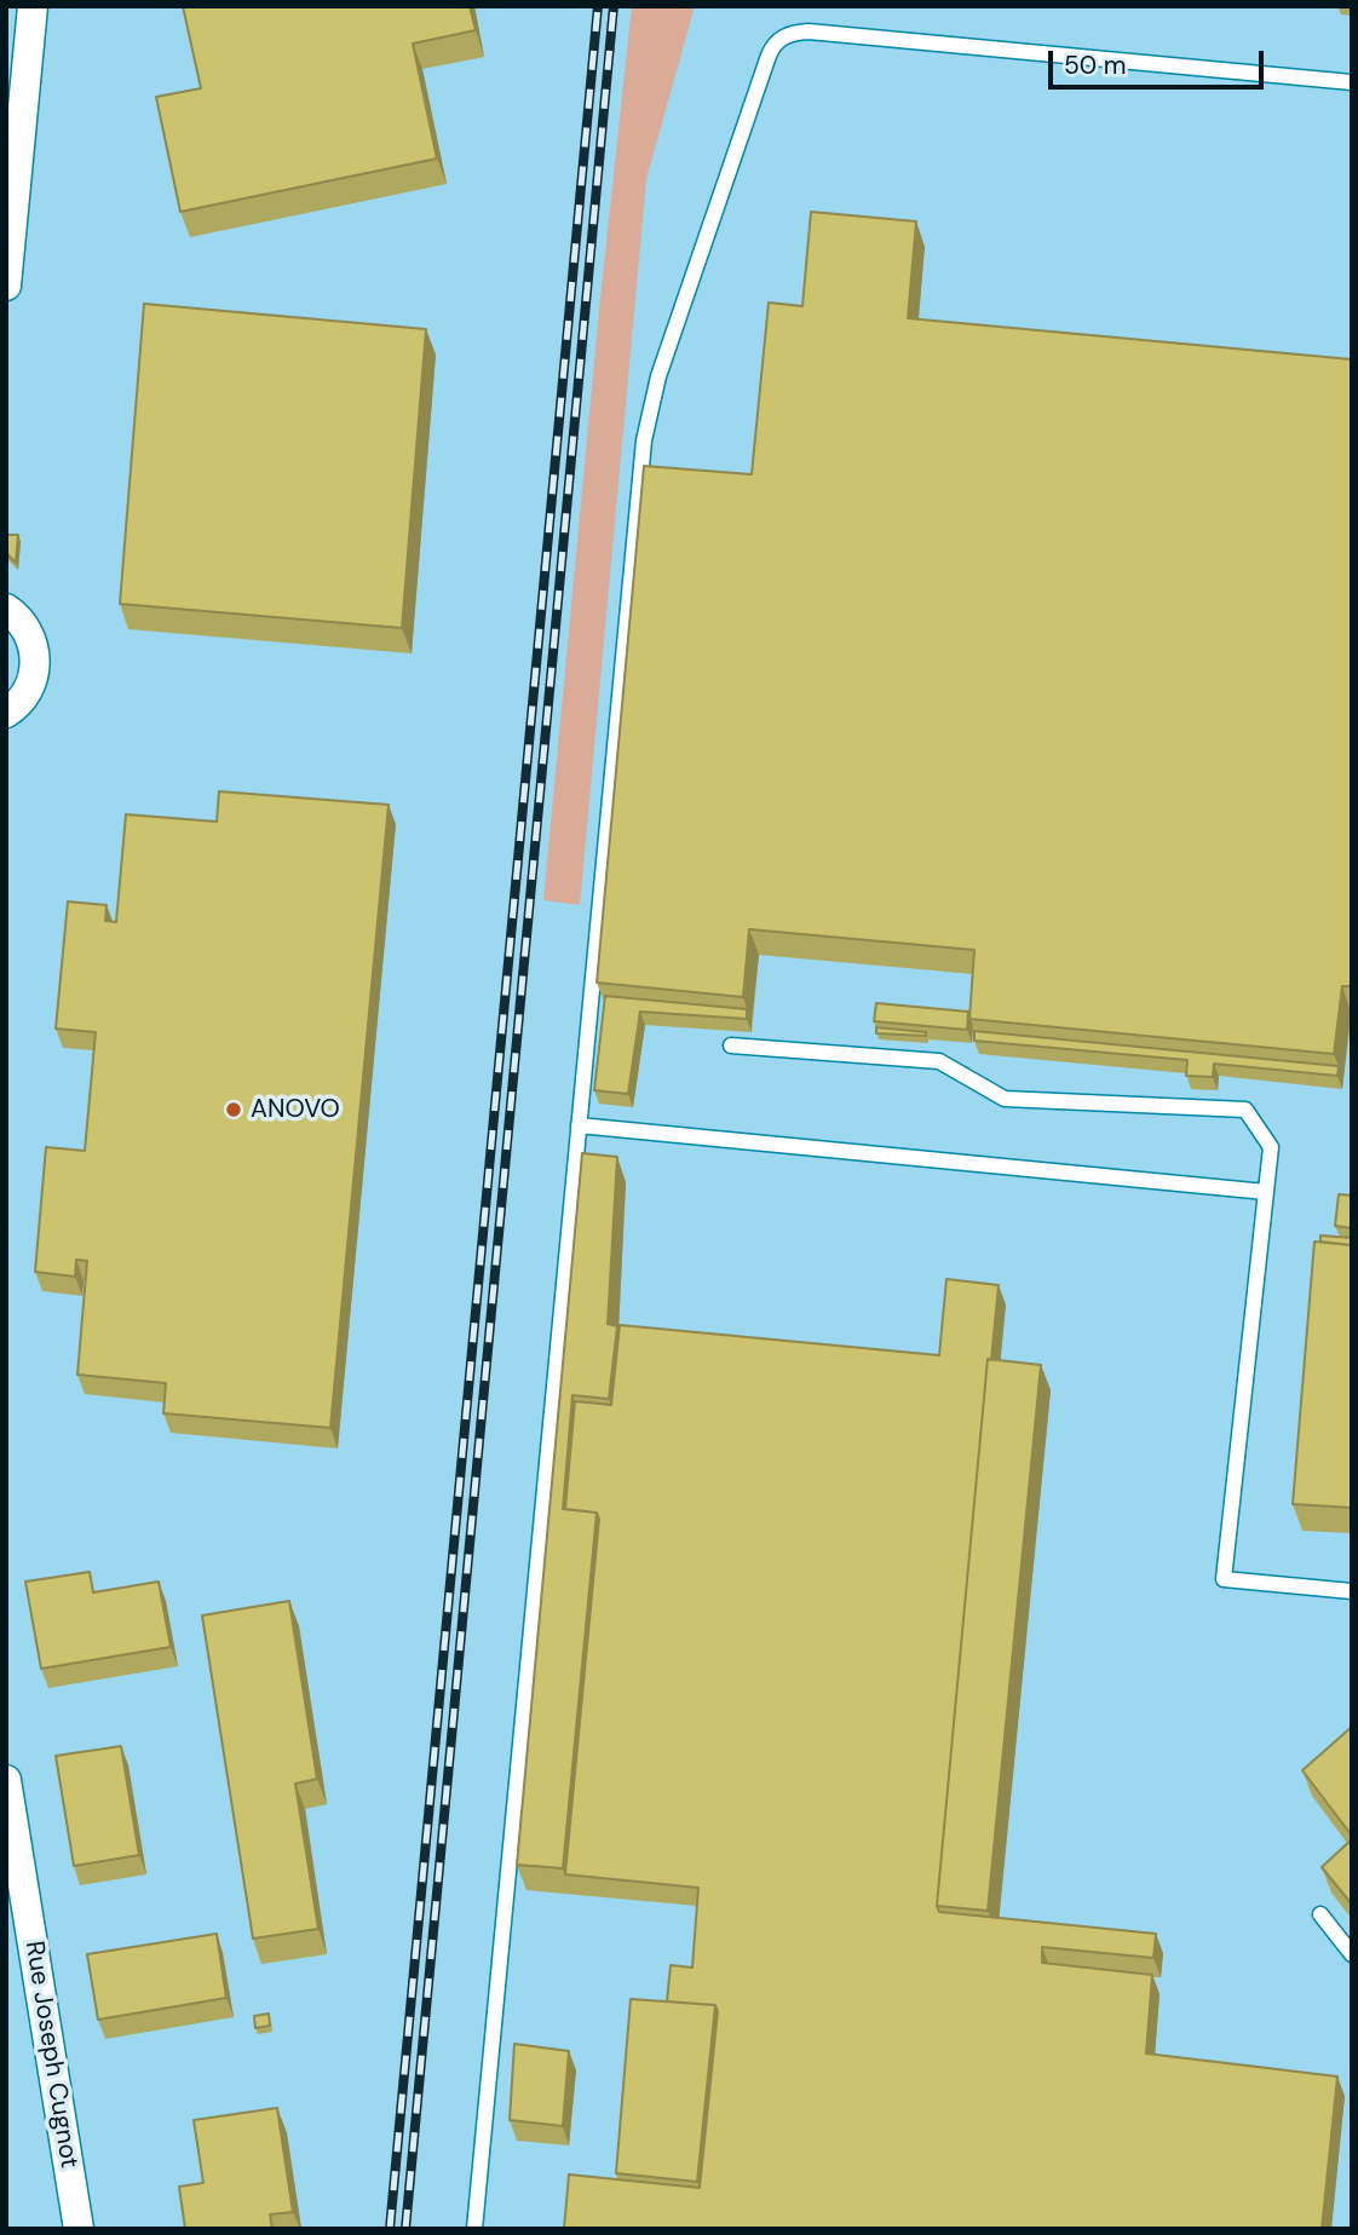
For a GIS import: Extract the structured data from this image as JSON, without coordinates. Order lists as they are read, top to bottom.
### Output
{
  "streets": {
    "street": ["Rue Joseph Cugnot"]
  },
  "places": ["ANOVO"],
  "scale_bar": "50 m"
}
